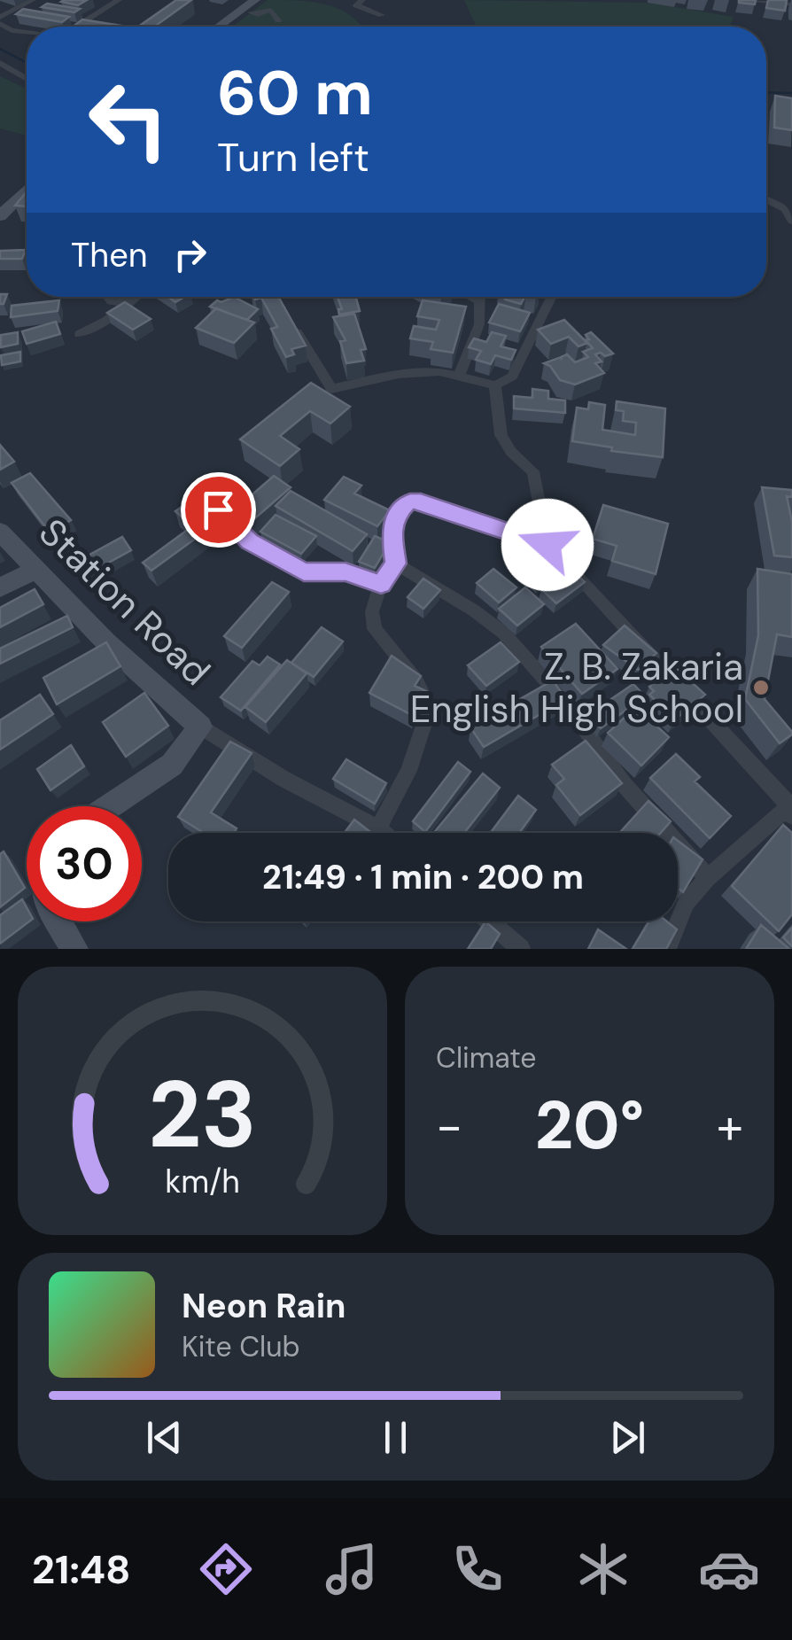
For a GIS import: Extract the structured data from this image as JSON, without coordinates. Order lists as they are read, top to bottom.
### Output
{
  "streets": {
    "main road": ["Station Road"]
  },
  "places": ["Z. B. Zakaria English High School"],
  "page": {
    "turn": ["60 m", "Turn left"],
    "then": "Then",
    "limit": "30",
    "trip": "21:49 · 1 min · 200 m",
    "tile": "Climate",
    "heat": ["−", "20°", "+"],
    "song": ["Neon Rain", "Kite Club"],
    "tabs": "21:48",
    "gauge": ["23", "km/h"]
  }
}
